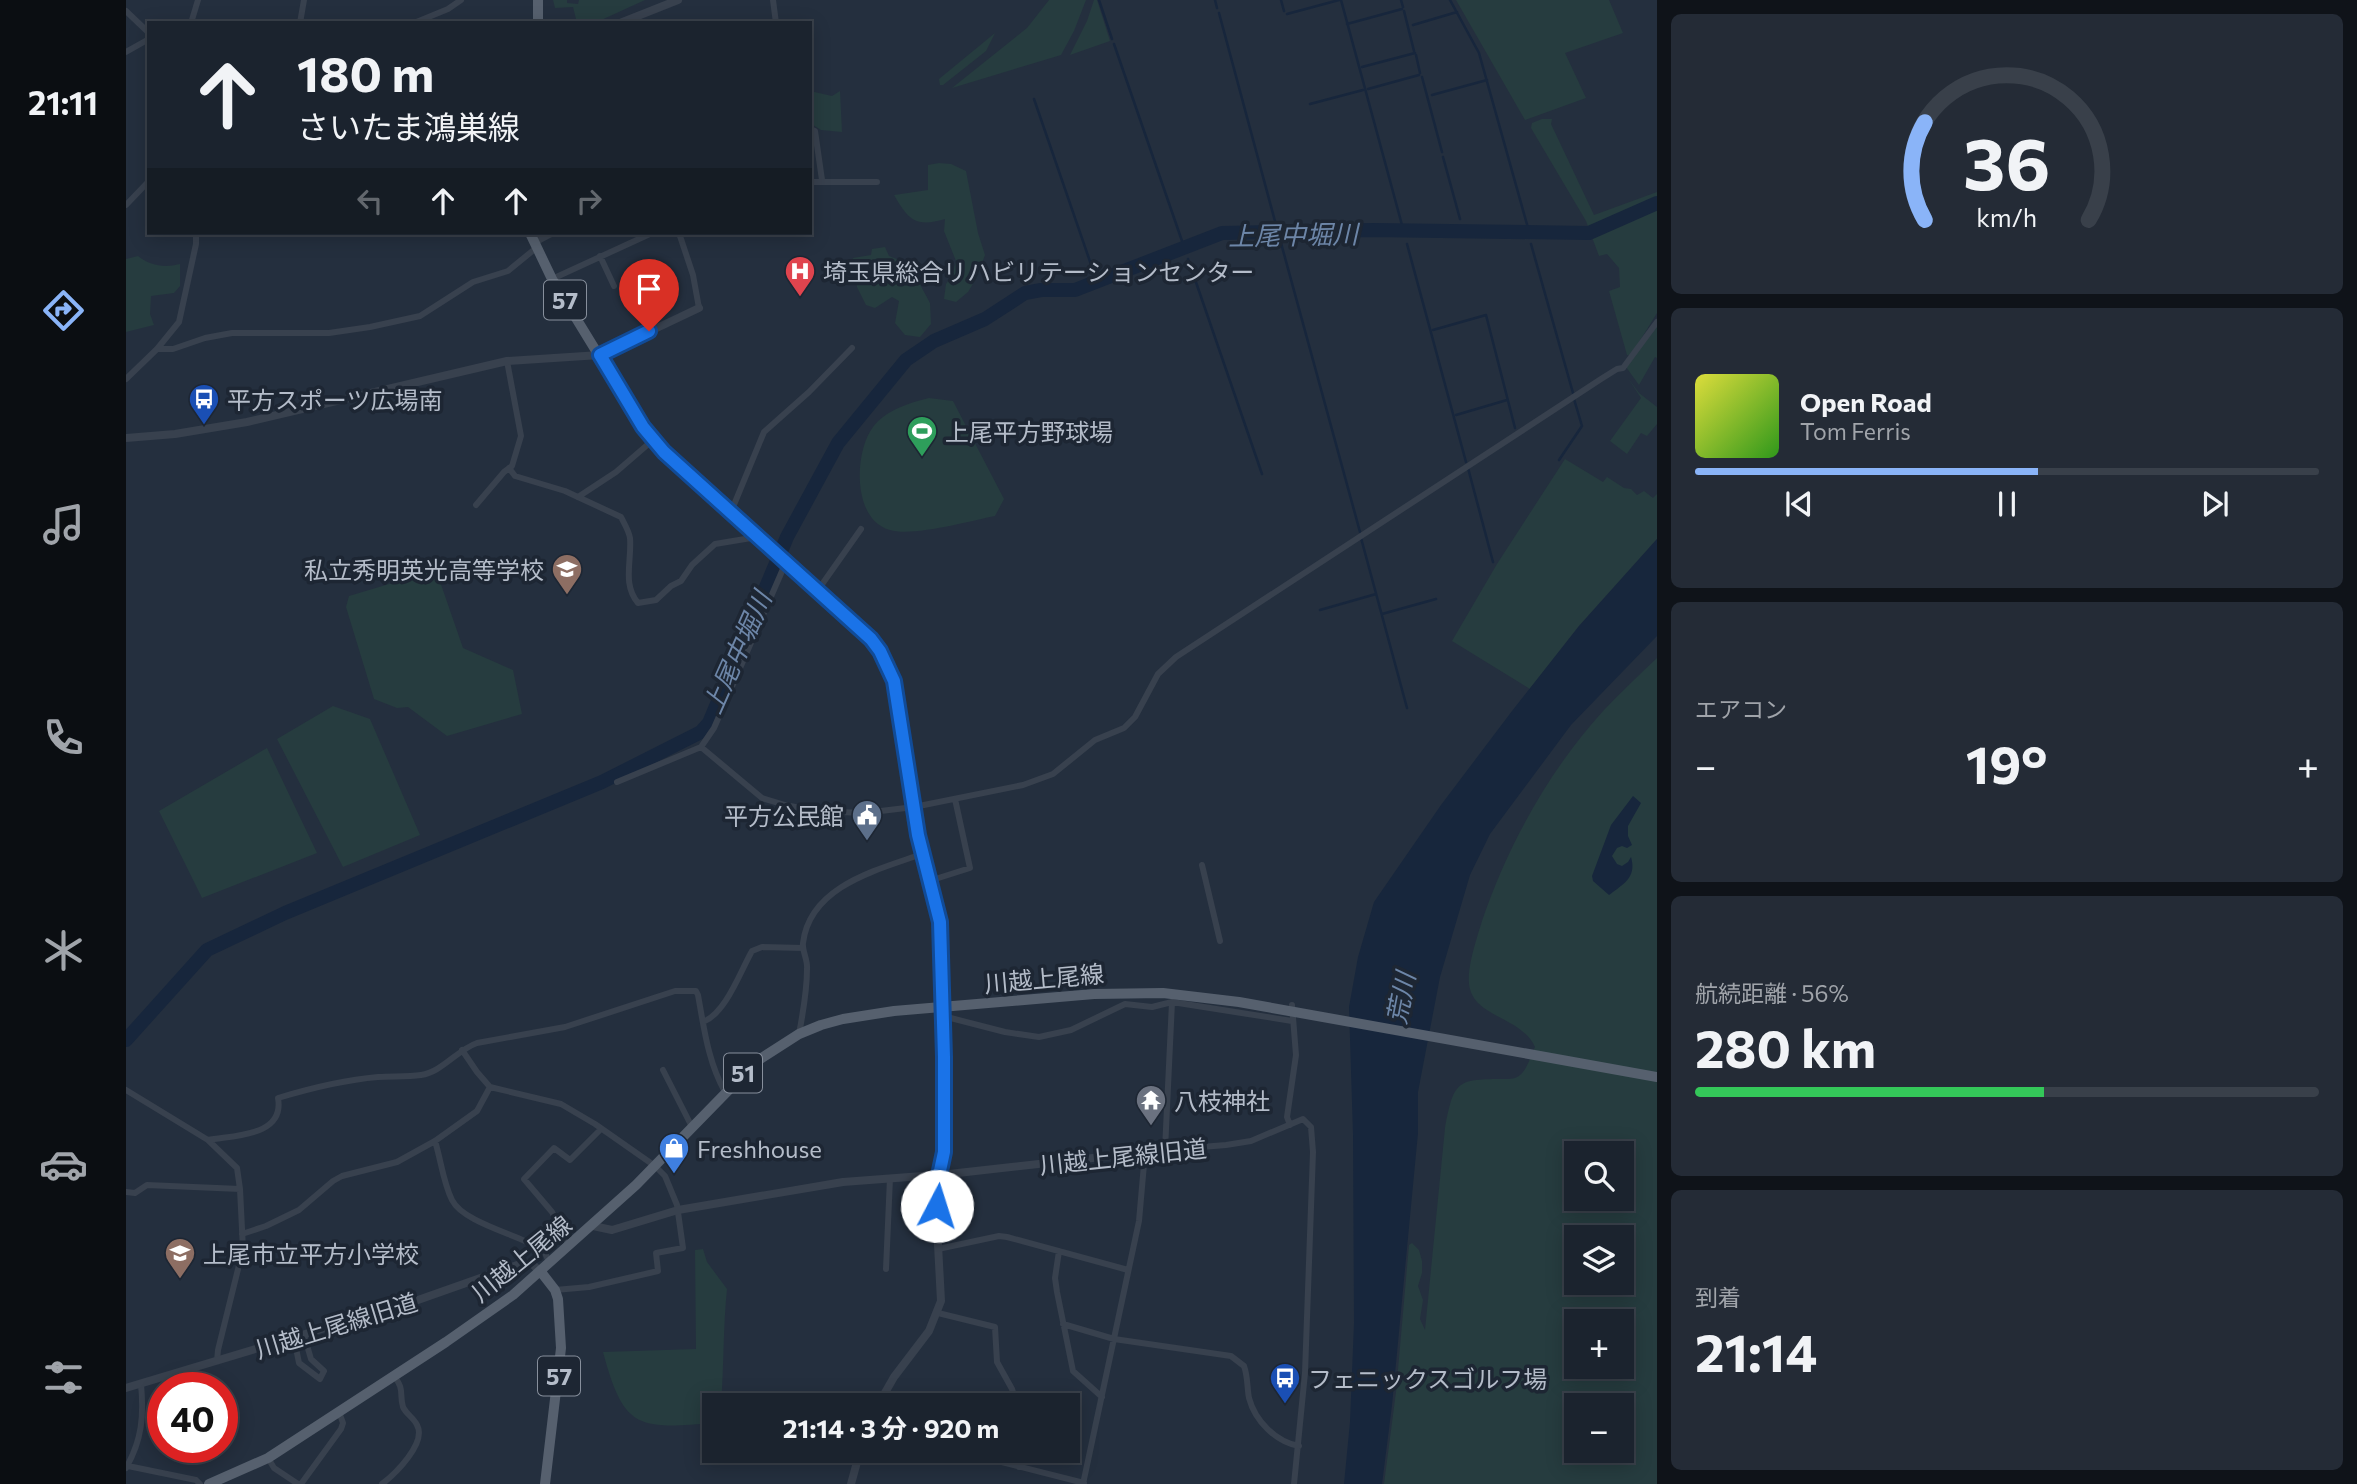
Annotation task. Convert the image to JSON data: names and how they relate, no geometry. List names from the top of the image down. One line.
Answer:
{"streets":{"main road":["57","川越上尾線","51"],"street":["川越上尾線旧道"]},"crossings":[["57","川越上尾線"],["57","川越上尾線旧道"],["川越上尾線","川越上尾線旧道"]],"water":["上尾中堀川","荒川"],"places":{"hospital":["埼玉県総合リハビリテーションセンター"],"bus stop":["平方スポーツ広場南","フェニックスゴルフ場"],"sports":["上尾平方野球場"],"school or university":["私立秀明英光高等学校","上尾市立平方小学校"],"public building":["平方公民館"],"temple":["八枝神社"],"shop":["Freshhouse"]},"page":{"tabs":"21:11","turn":["180 m","さいたま鴻巣線"],"song":["Open Road","Tom Ferris"],"tile":["エアコン",["航続距離 · 56%","280 km"],["到着","21:14"]],"heat":["−","19°","+"],"map_buttons":["+","−"],"limit":"40","trip":"21:14 · 3 分 · 920 m","gauge":["36","km/h"]}}
